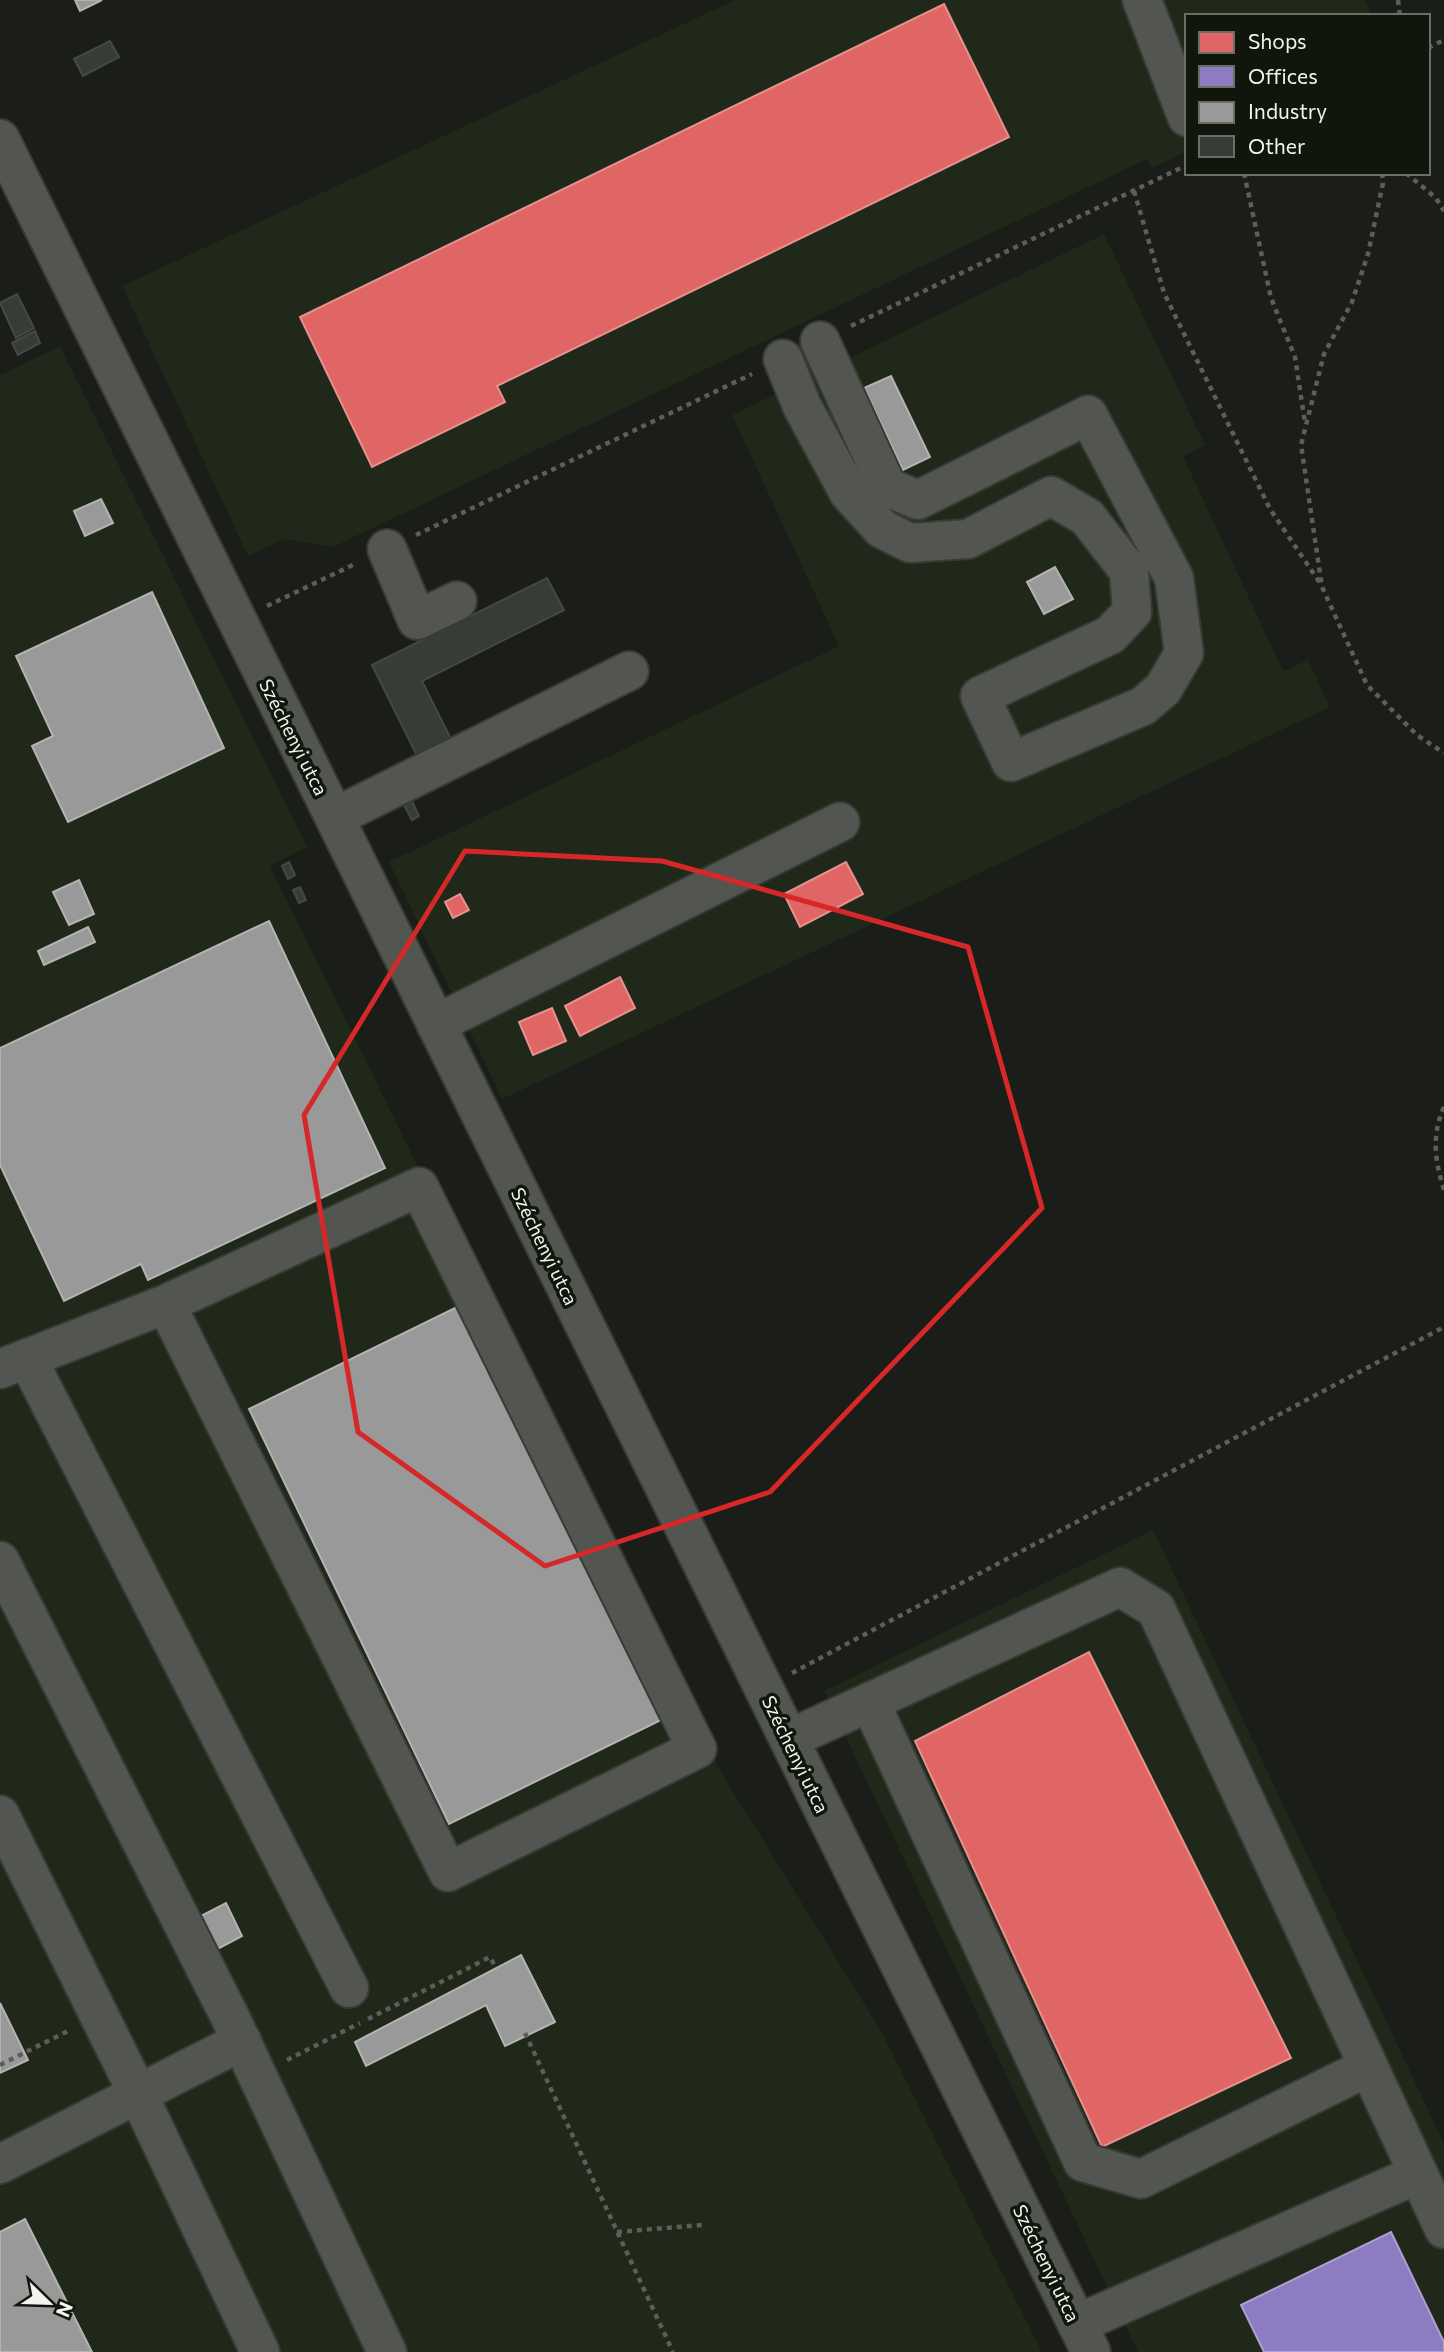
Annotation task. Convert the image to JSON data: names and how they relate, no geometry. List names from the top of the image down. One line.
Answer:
{"streets":{"street":["Széchenyi utca"]},"legend":["Shops","Offices","Industry","Other"],"north":"bottom right"}
